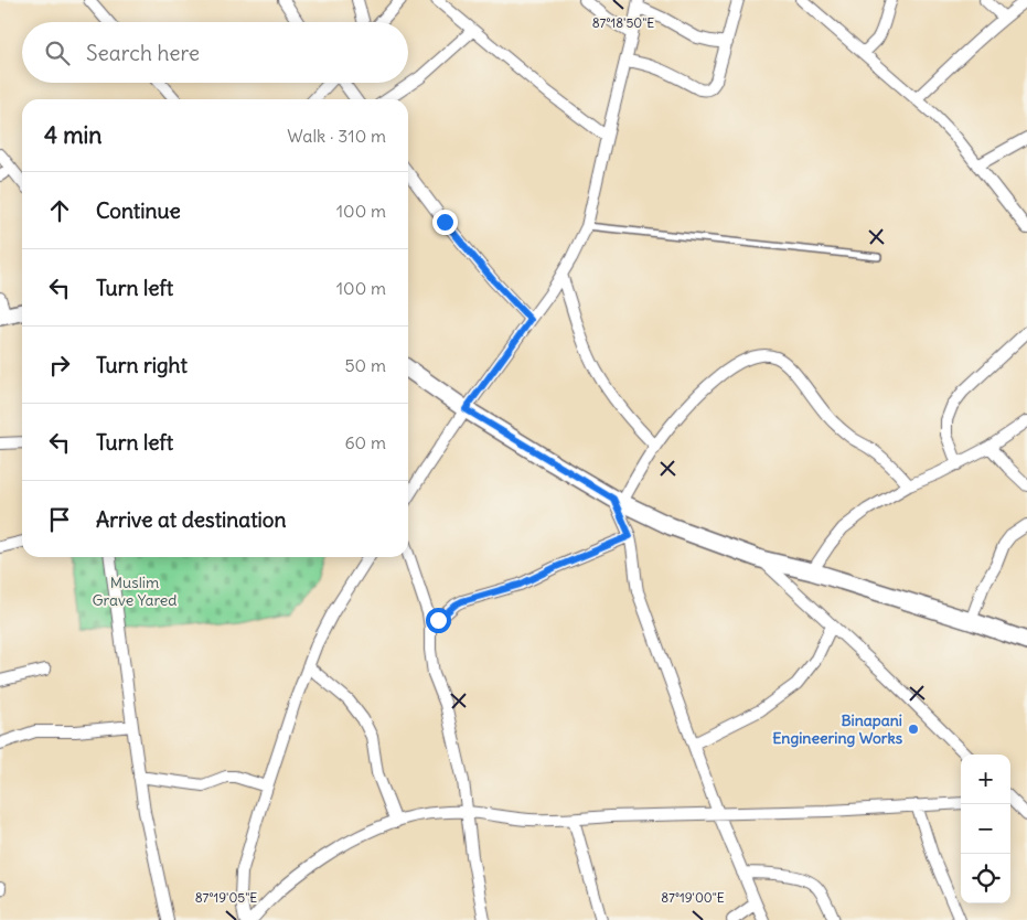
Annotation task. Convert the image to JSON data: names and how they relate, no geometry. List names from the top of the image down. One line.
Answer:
{"parks":["Muslim Grave Yared"],"places":["Binapani Engineering Works"],"page":{"search":"Search here","heading":["4 min","Walk · 310 m"],"list":[["Continue","100 m"],["Turn left","100 m"],["Turn right","50 m"],["Turn left","60 m"],"Arrive at destination"],"map_buttons":["+","−"]},"coordinates":["87°18'50\"E","87°19'05\"E","87°19'00\"E"]}
